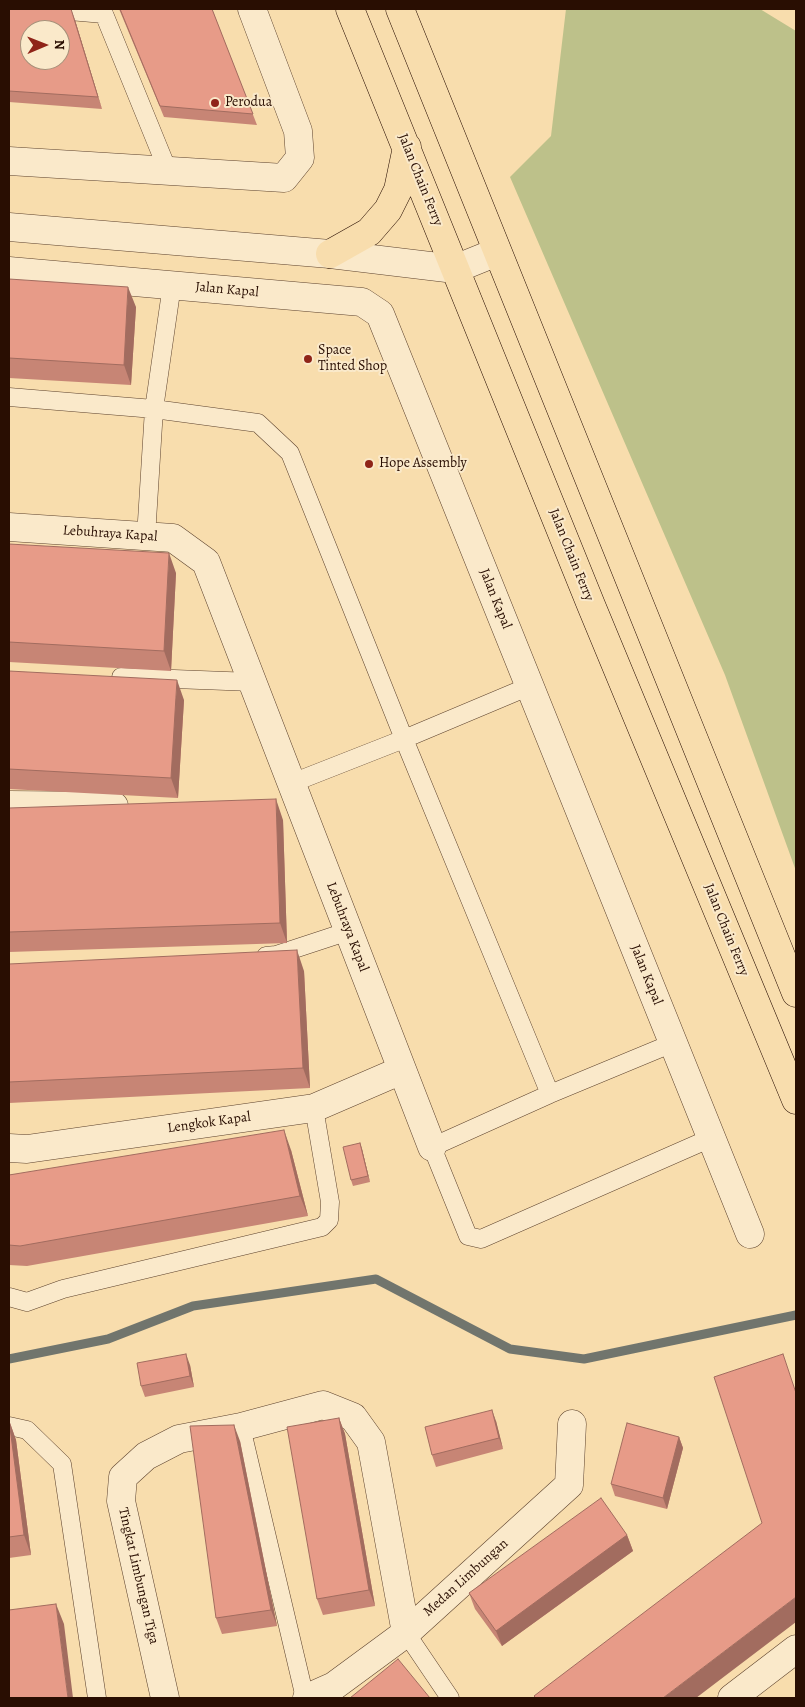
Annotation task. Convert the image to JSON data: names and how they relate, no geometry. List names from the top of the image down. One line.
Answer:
{"streets":{"highway":["Jalan Chain Ferry"],"street":["Jalan Kapal","Lebuhraya Kapal","Lengkok Kapal","Tingkat Limbungan Tiga","Medan Limbungan"]},"crossings":[["Jalan Kapal","Lebuhraya Kapal"],["Lebuhraya Kapal","Lengkok Kapal"],["Tingkat Limbungan Tiga","Medan Limbungan"]],"places":["Perodua","Space Tinted Shop","Hope Assembly"],"north":"right"}
